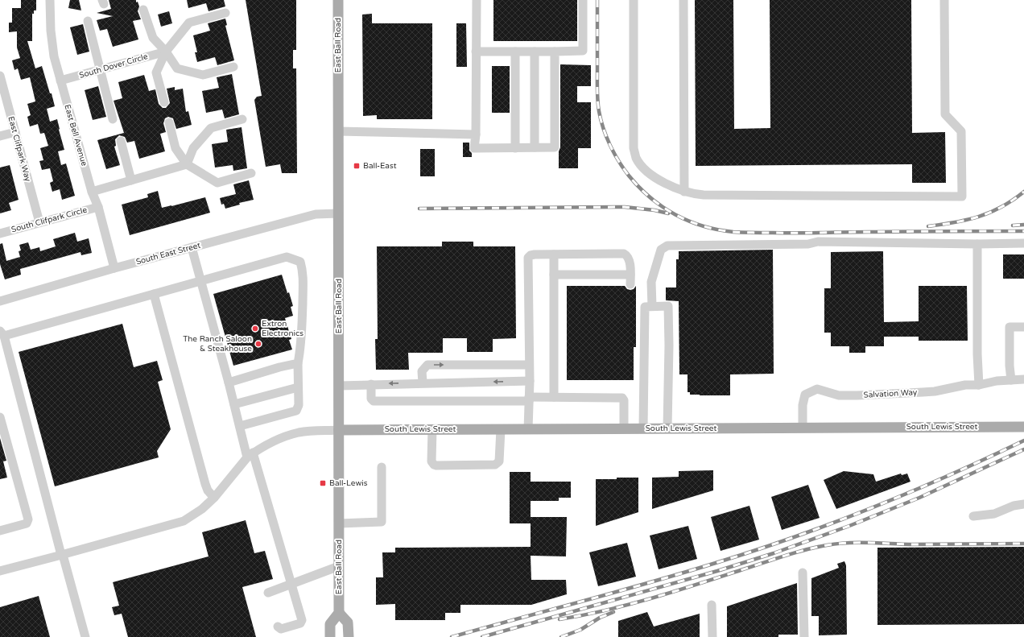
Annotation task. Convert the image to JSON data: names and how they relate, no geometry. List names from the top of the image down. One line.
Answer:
{"streets":{"main road":["East Ball Road","South Lewis Street"],"street":["South Dover Circle","East Bell Avenue","East Clifpark Way","South Clifpark Circle","South East Street","Salvation Way"]},"crossings":[["East Ball Road","South East Street"],["East Ball Road","South Lewis Street"],["South Dover Circle","East Bell Avenue"],["East Bell Avenue","South Clifpark Circle"],["East Bell Avenue","South East Street"],["East Clifpark Way","South Clifpark Circle"],["Salvation Way","South Lewis Street"]],"places":{"transit":["Ball-East","Ball-Lewis"],"other":["Extron Electronics","The Ranch Saloon & Steakhouse"]}}
